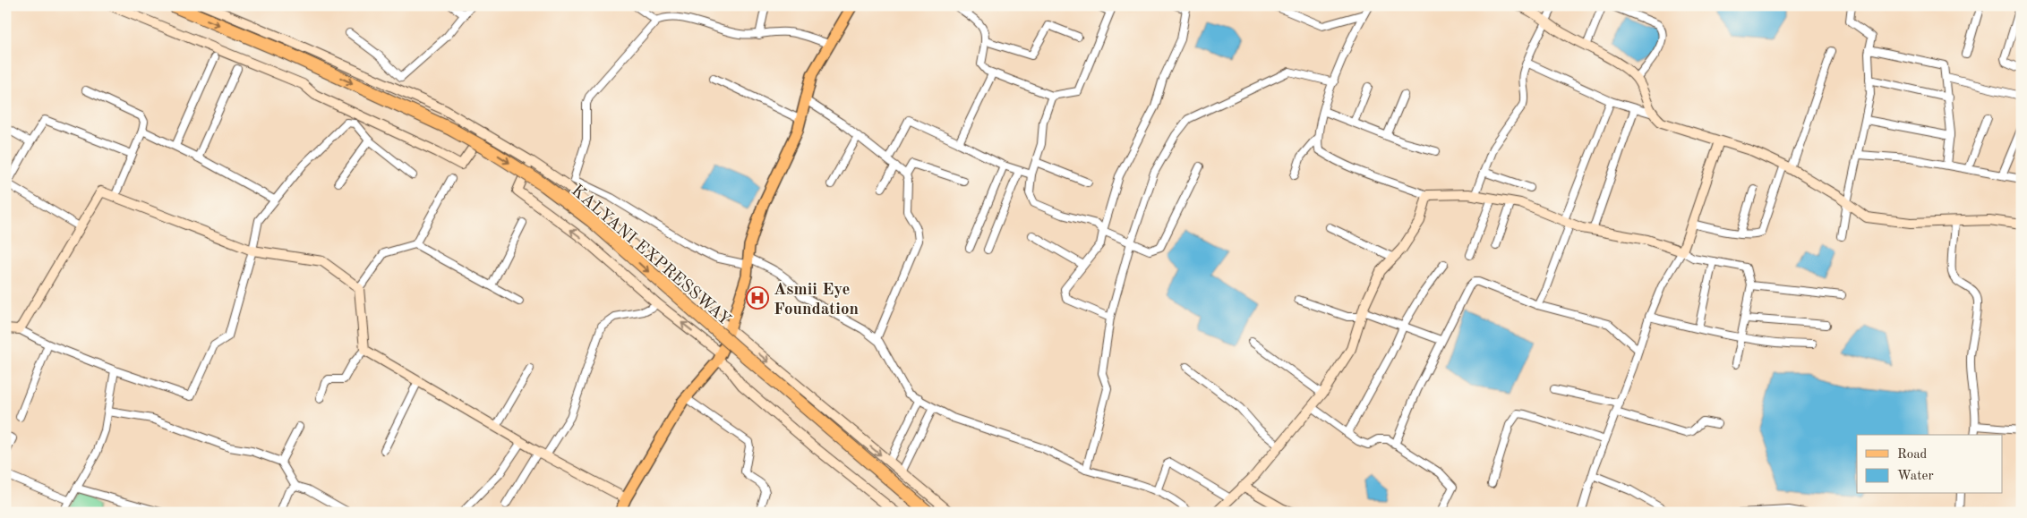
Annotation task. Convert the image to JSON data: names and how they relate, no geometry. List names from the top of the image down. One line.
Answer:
{"streets":{"highway":["KALYANI EXPRESSWAY"]},"one_way":["KALYANI EXPRESSWAY"],"places":{"hospital":["Asmii Eye Foundation"]},"legend":["Road","Water"]}
